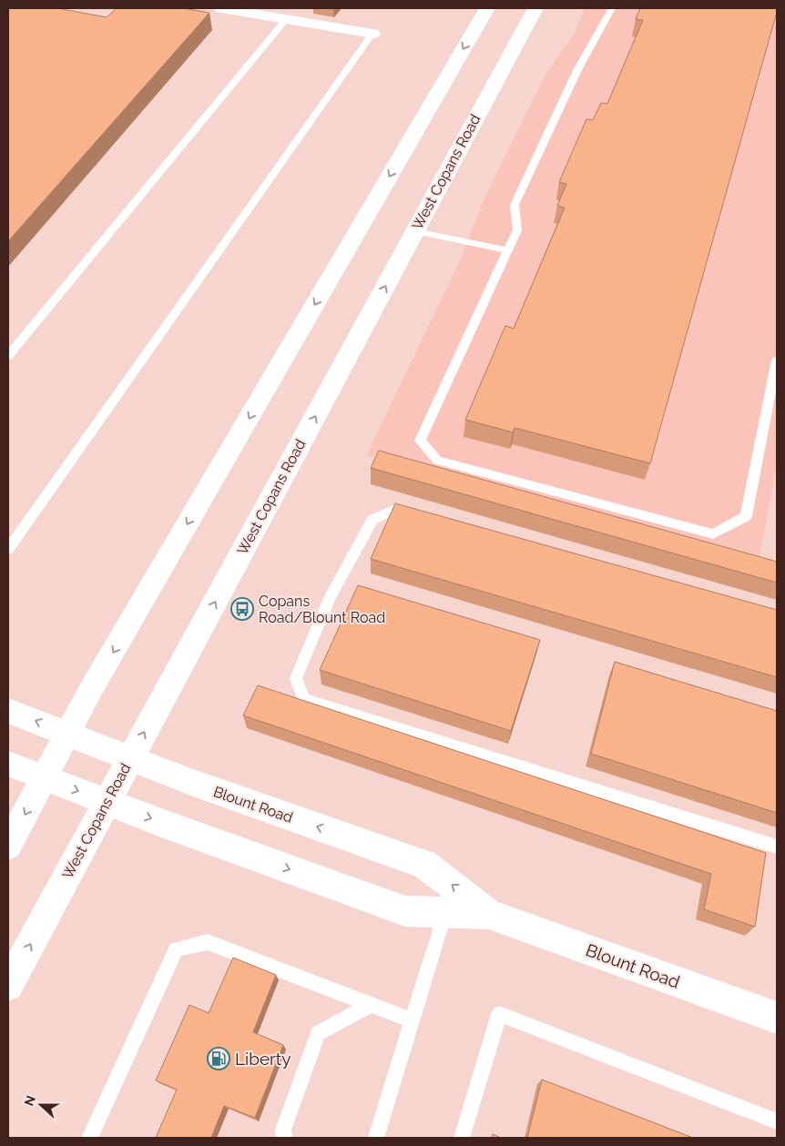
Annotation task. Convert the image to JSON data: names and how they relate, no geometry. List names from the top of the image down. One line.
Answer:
{"streets":{"main road":["West Copans Road","Blount Road"]},"crossings":[["West Copans Road","Blount Road"]],"places":{"bus stop":["Copans Road/Blount Road"],"fuel station":["Liberty"]},"north":"left"}
